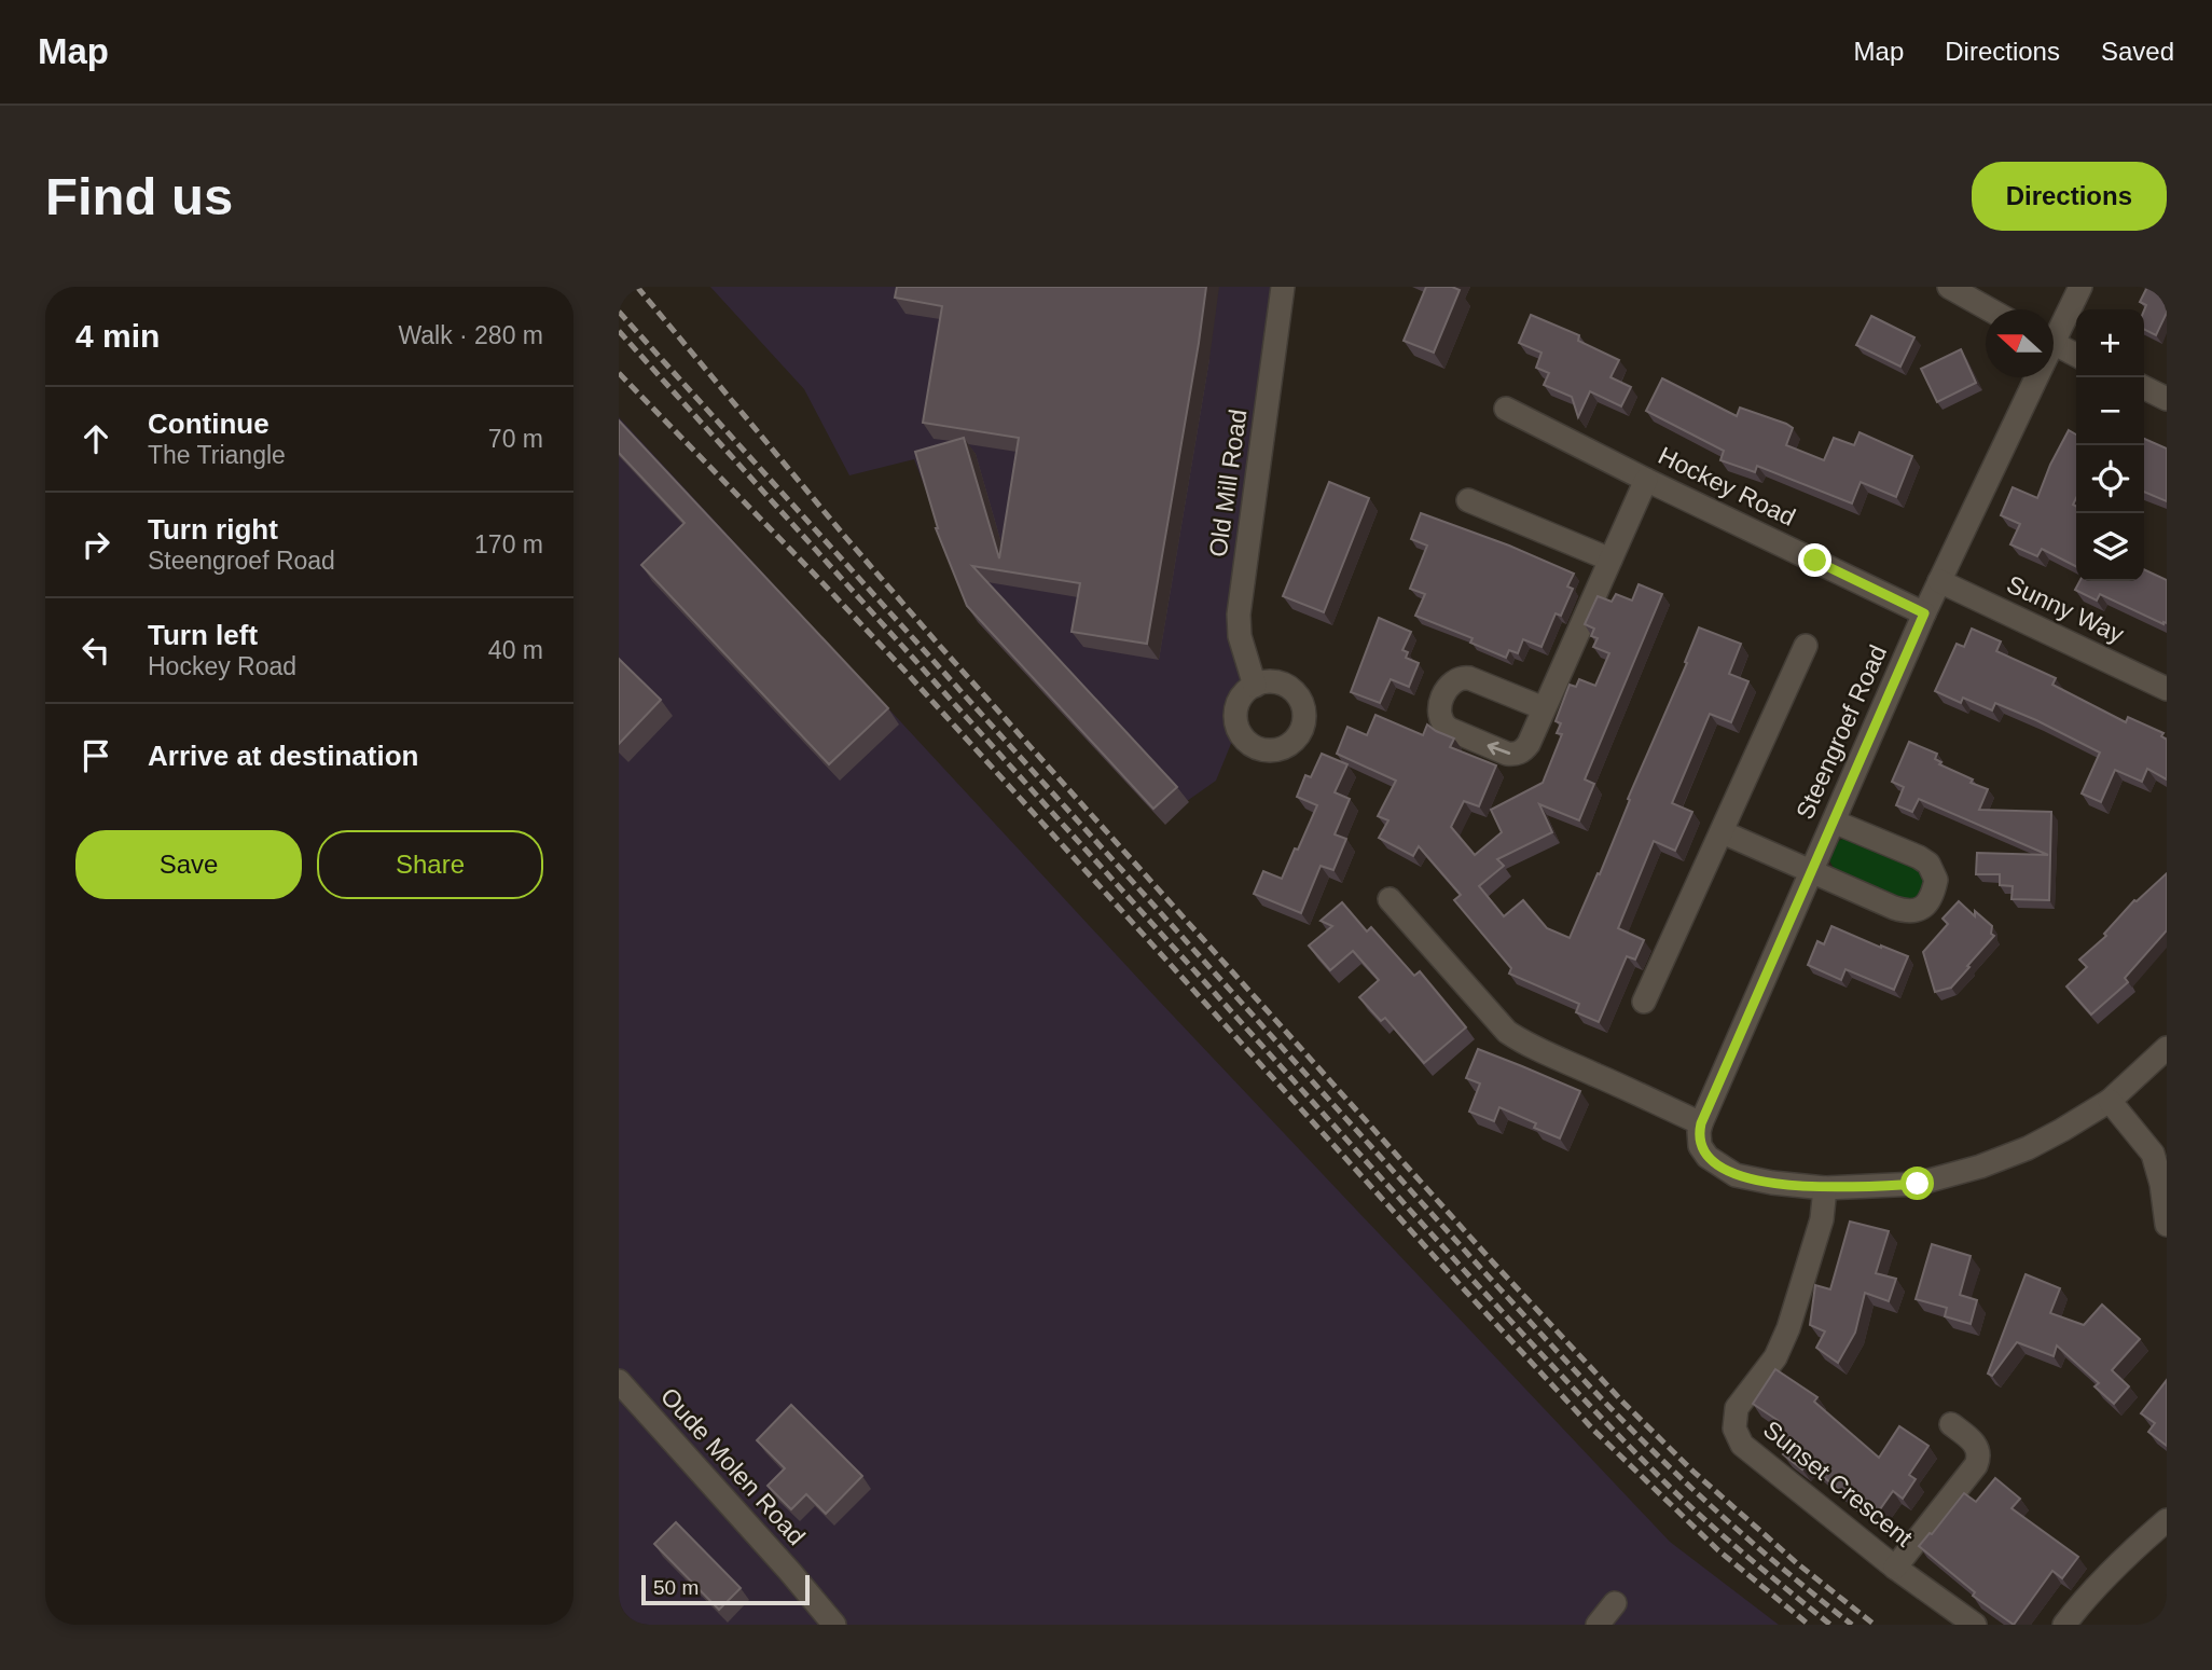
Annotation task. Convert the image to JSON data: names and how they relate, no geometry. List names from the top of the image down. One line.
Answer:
{"streets":{"street":["Old Mill Road","Hockey Road","Sunny Way","Steengroef Road","Oude Molen Road","Sunset Crescent"]},"crossings":[["Hockey Road","Steengroef Road"],["Sunny Way","Steengroef Road"]],"scale_bar":"50 m","north":"left","page":{"header":"Map","nav":["Map","Directions","Saved"],"buttons":["Directions",["Save","Share"]],"title":"Find us","heading":["4 min","Walk · 280 m"],"map_buttons":["+","−"],"list":[["Continue","The Triangle","70 m"],["Turn right","Steengroef Road","170 m"],["Turn left","Hockey Road","40 m"],"Arrive at destination"],"scale":"50 m"}}
